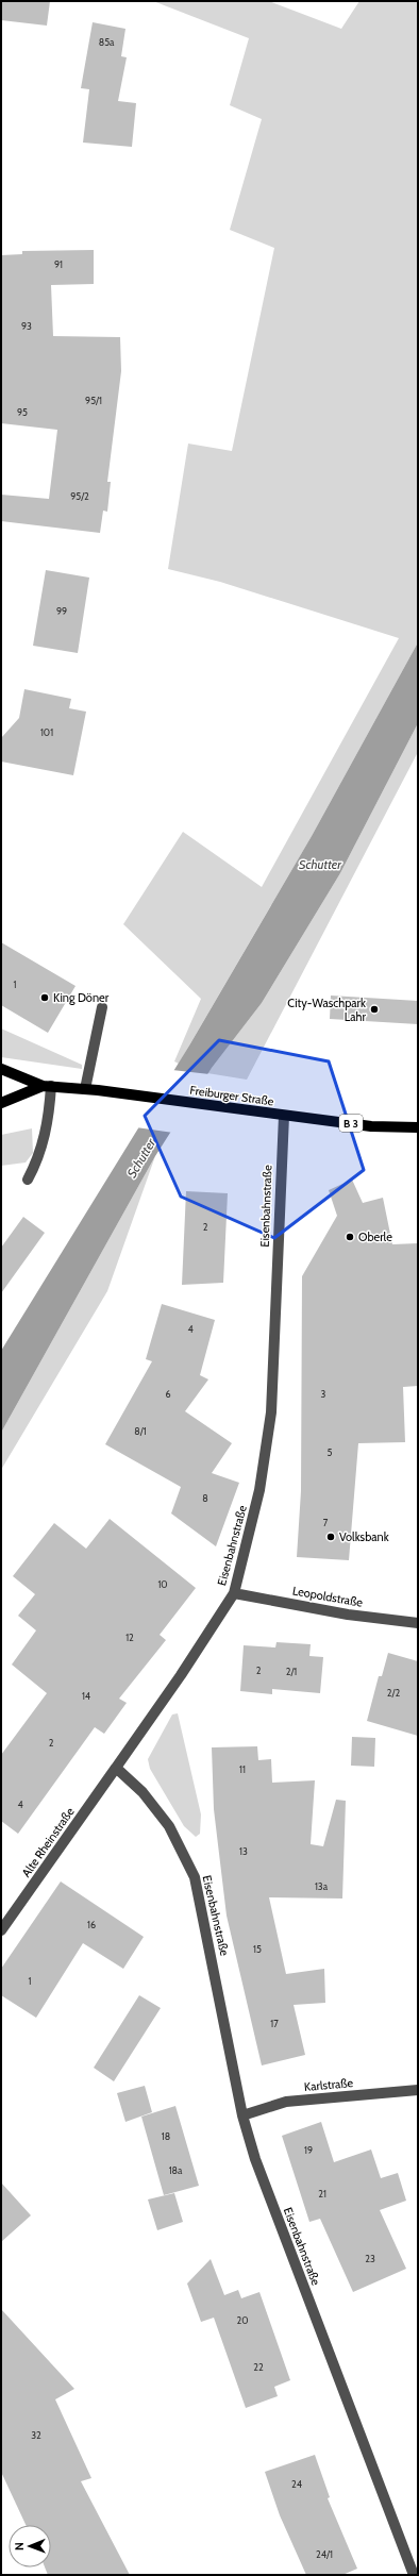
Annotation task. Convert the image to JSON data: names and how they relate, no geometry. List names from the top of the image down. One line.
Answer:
{"streets":{"main road":["Freiburger Straße","B 3"],"street":["Eisenbahnstraße","Leopoldstraße","Alte Rheinstraße","Karlstraße"]},"crossings":[["Freiburger Straße","Eisenbahnstraße"],["Eisenbahnstraße","Leopoldstraße"],["Eisenbahnstraße","Alte Rheinstraße"],["Eisenbahnstraße","Karlstraße"]],"water":["Schutter"],"places":["King Döner","City-Waschpark Lahr","Oberle","Volksbank"],"house_numbers":["85a","91","93","95/1","95","95/2","99","101","1","2","4","6","3","8/1","5","8","7","10","12","2","2/1","2/2","14","2","11","4","13","13a","16","15","1","17","18","19","18a","21","23","20","22","32","24","24/1"],"north":"left"}
